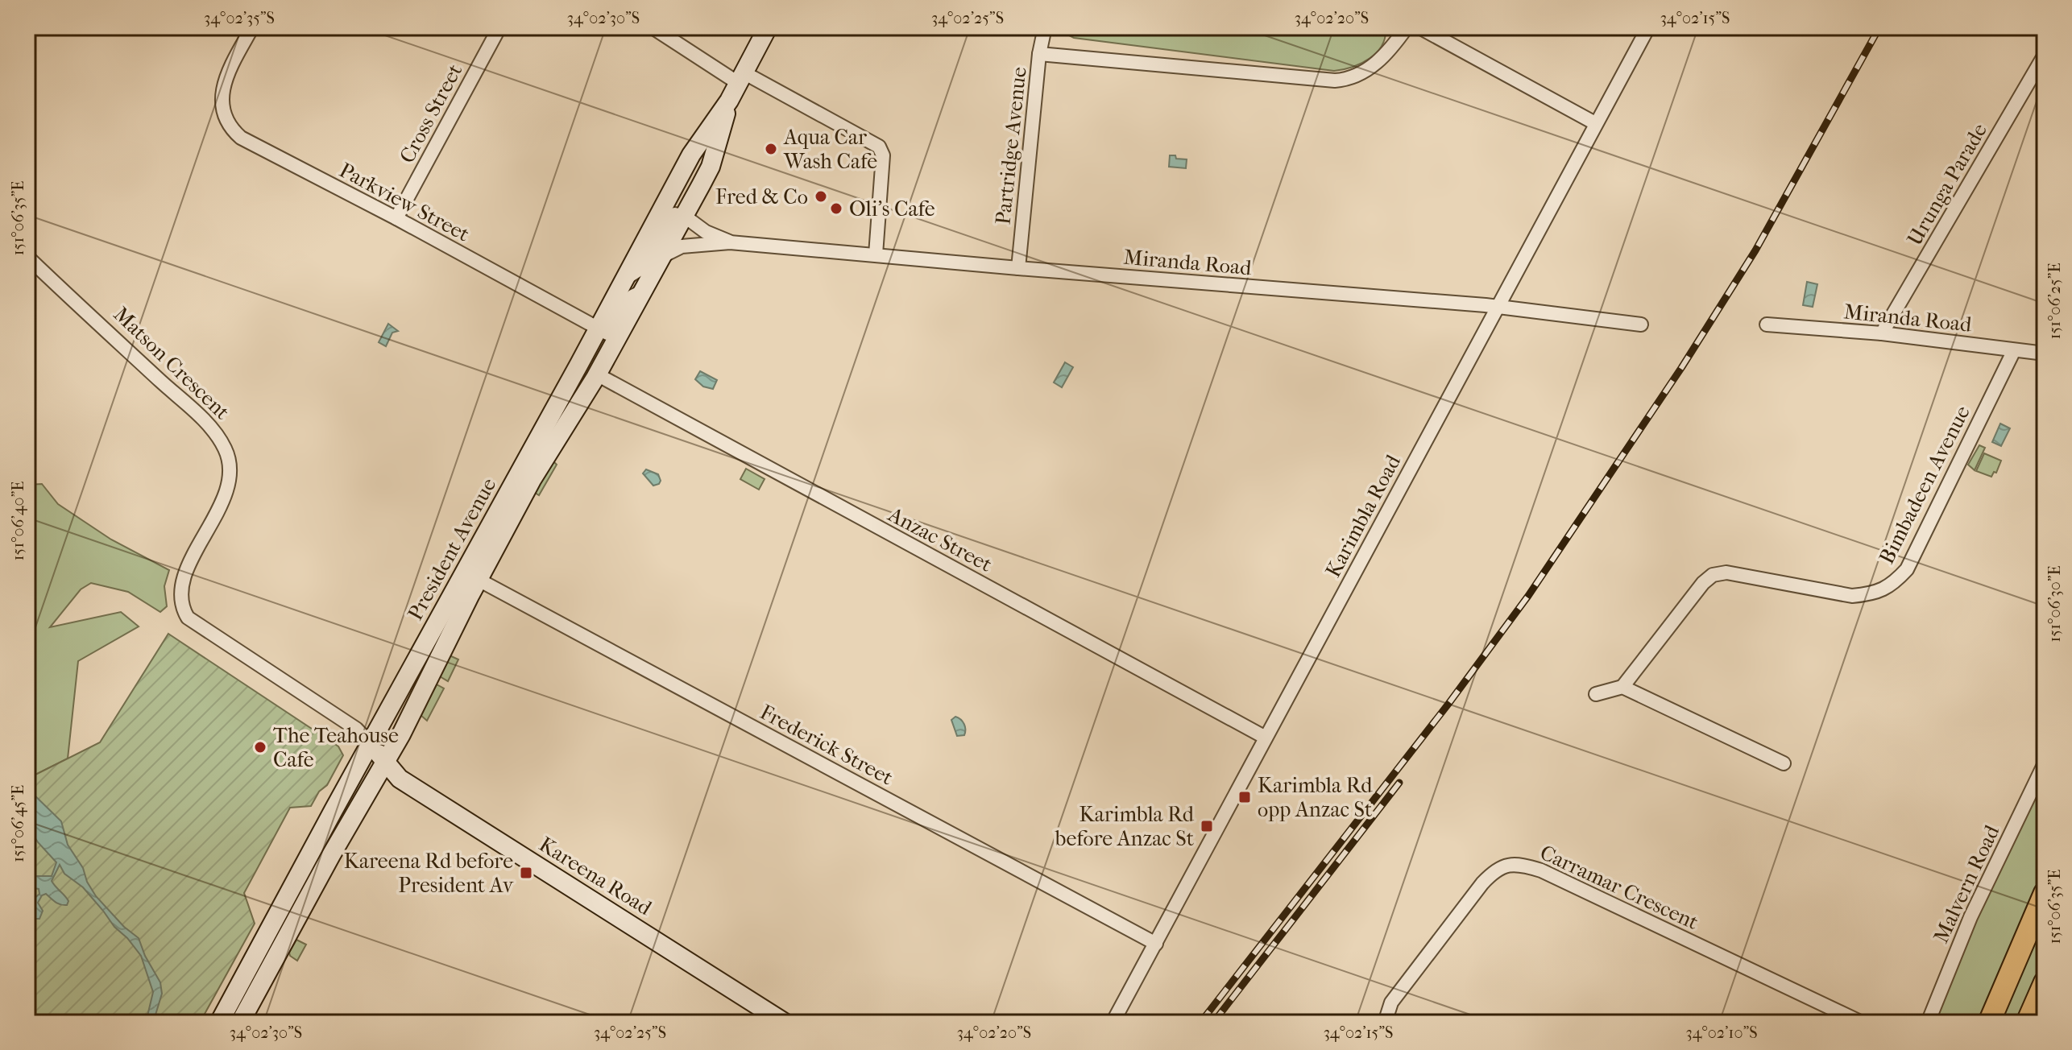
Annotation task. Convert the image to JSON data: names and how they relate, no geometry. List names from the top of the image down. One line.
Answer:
{"streets":{"main road":["Matson Crescent","President Avenue","Kareena Road"],"street":["Cross Street","Partridge Avenue","Urunga Parade","Parkview Street","Miranda Road","Bimbadeen Avenue","Karimbla Road","Anzac Street","Frederick Street","Malvern Road","Carramar Crescent"]},"crossings":[["Cross Street","Parkview Street"],["Partridge Avenue","Miranda Road"],["Urunga Parade","Miranda Road"],["Parkview Street","President Avenue"],["Miranda Road","Bimbadeen Avenue"],["Miranda Road","Karimbla Road"],["Miranda Road","President Avenue"],["Matson Crescent","President Avenue"],["Matson Crescent","Kareena Road"],["Karimbla Road","Anzac Street"],["Karimbla Road","Frederick Street"],["Anzac Street","President Avenue"],["President Avenue","Frederick Street"],["President Avenue","Kareena Road"]],"places":{"other":["Aqua Car Wash Cafe","Fred & Co","Oli's Cafe","The Teahouse Cafe"],"transit":["Karimbla Rd opp Anzac St","Karimbla Rd before Anzac St","Kareena Rd before President Av"]},"coordinates":["34°02'35\"S","34°02'30\"S","34°02'25\"S","34°02'20\"S","34°02'15\"S","151°06'35\"E","151°06'25\"E","151°06'40\"E","151°06'30\"E","151°06'45\"E","34°02'10\"S"]}
